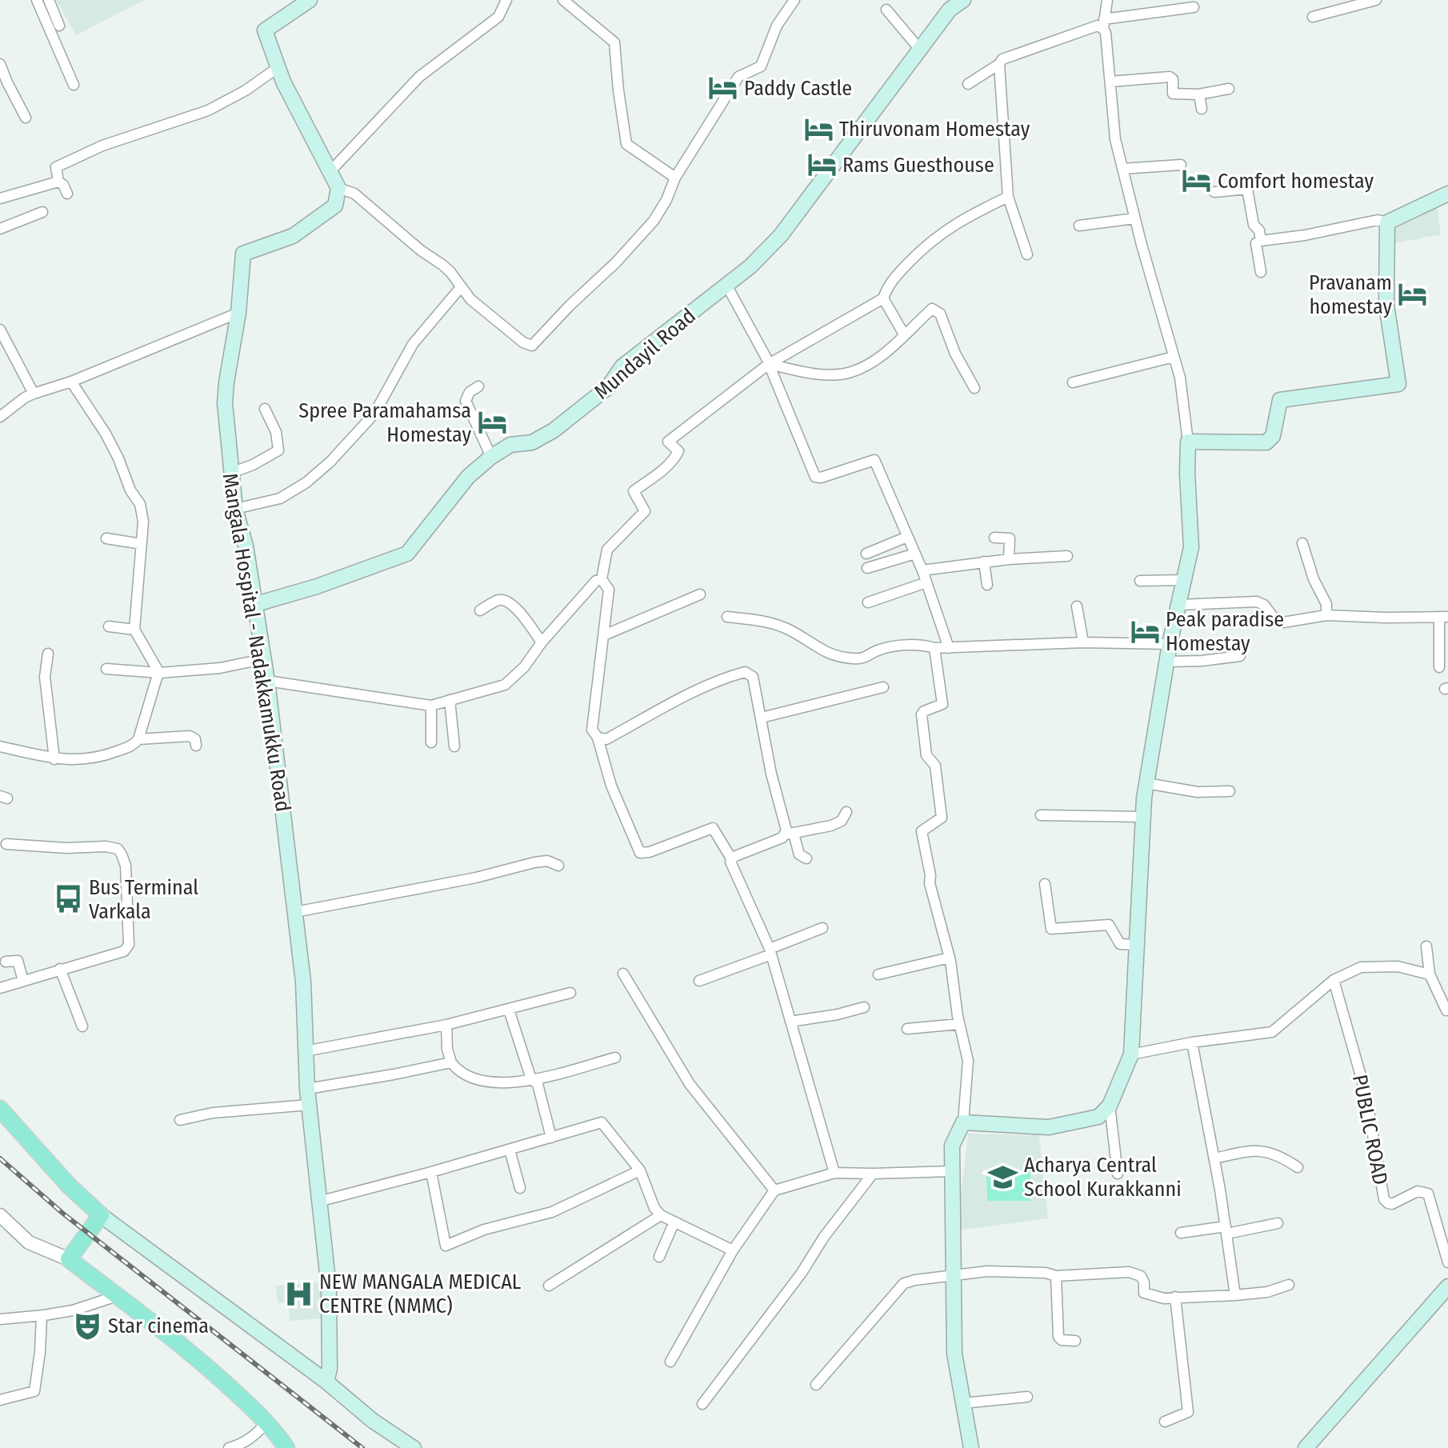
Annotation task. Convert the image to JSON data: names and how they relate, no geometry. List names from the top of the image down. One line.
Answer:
{"streets":{"main road":["Mundayil Road","Mangala Hospital - Nadakkamukku Road"],"street":["PUBLIC ROAD"]},"crossings":[["Mundayil Road","Mangala Hospital - Nadakkamukku Road"]],"places":{"hotel":["Paddy Castle","Thiruvonam Homestay","Rams Guesthouse","Comfort homestay","Pravanam homestay","Spree Paramahamsa Homestay","Peak paradise Homestay"],"bus stop":["Bus Terminal Varkala"],"school or university":["Acharya Central School Kurakkanni"],"hospital":["NEW MANGALA MEDICAL CENTRE (NMMC)"],"theatre":["Star cinema"]}}
